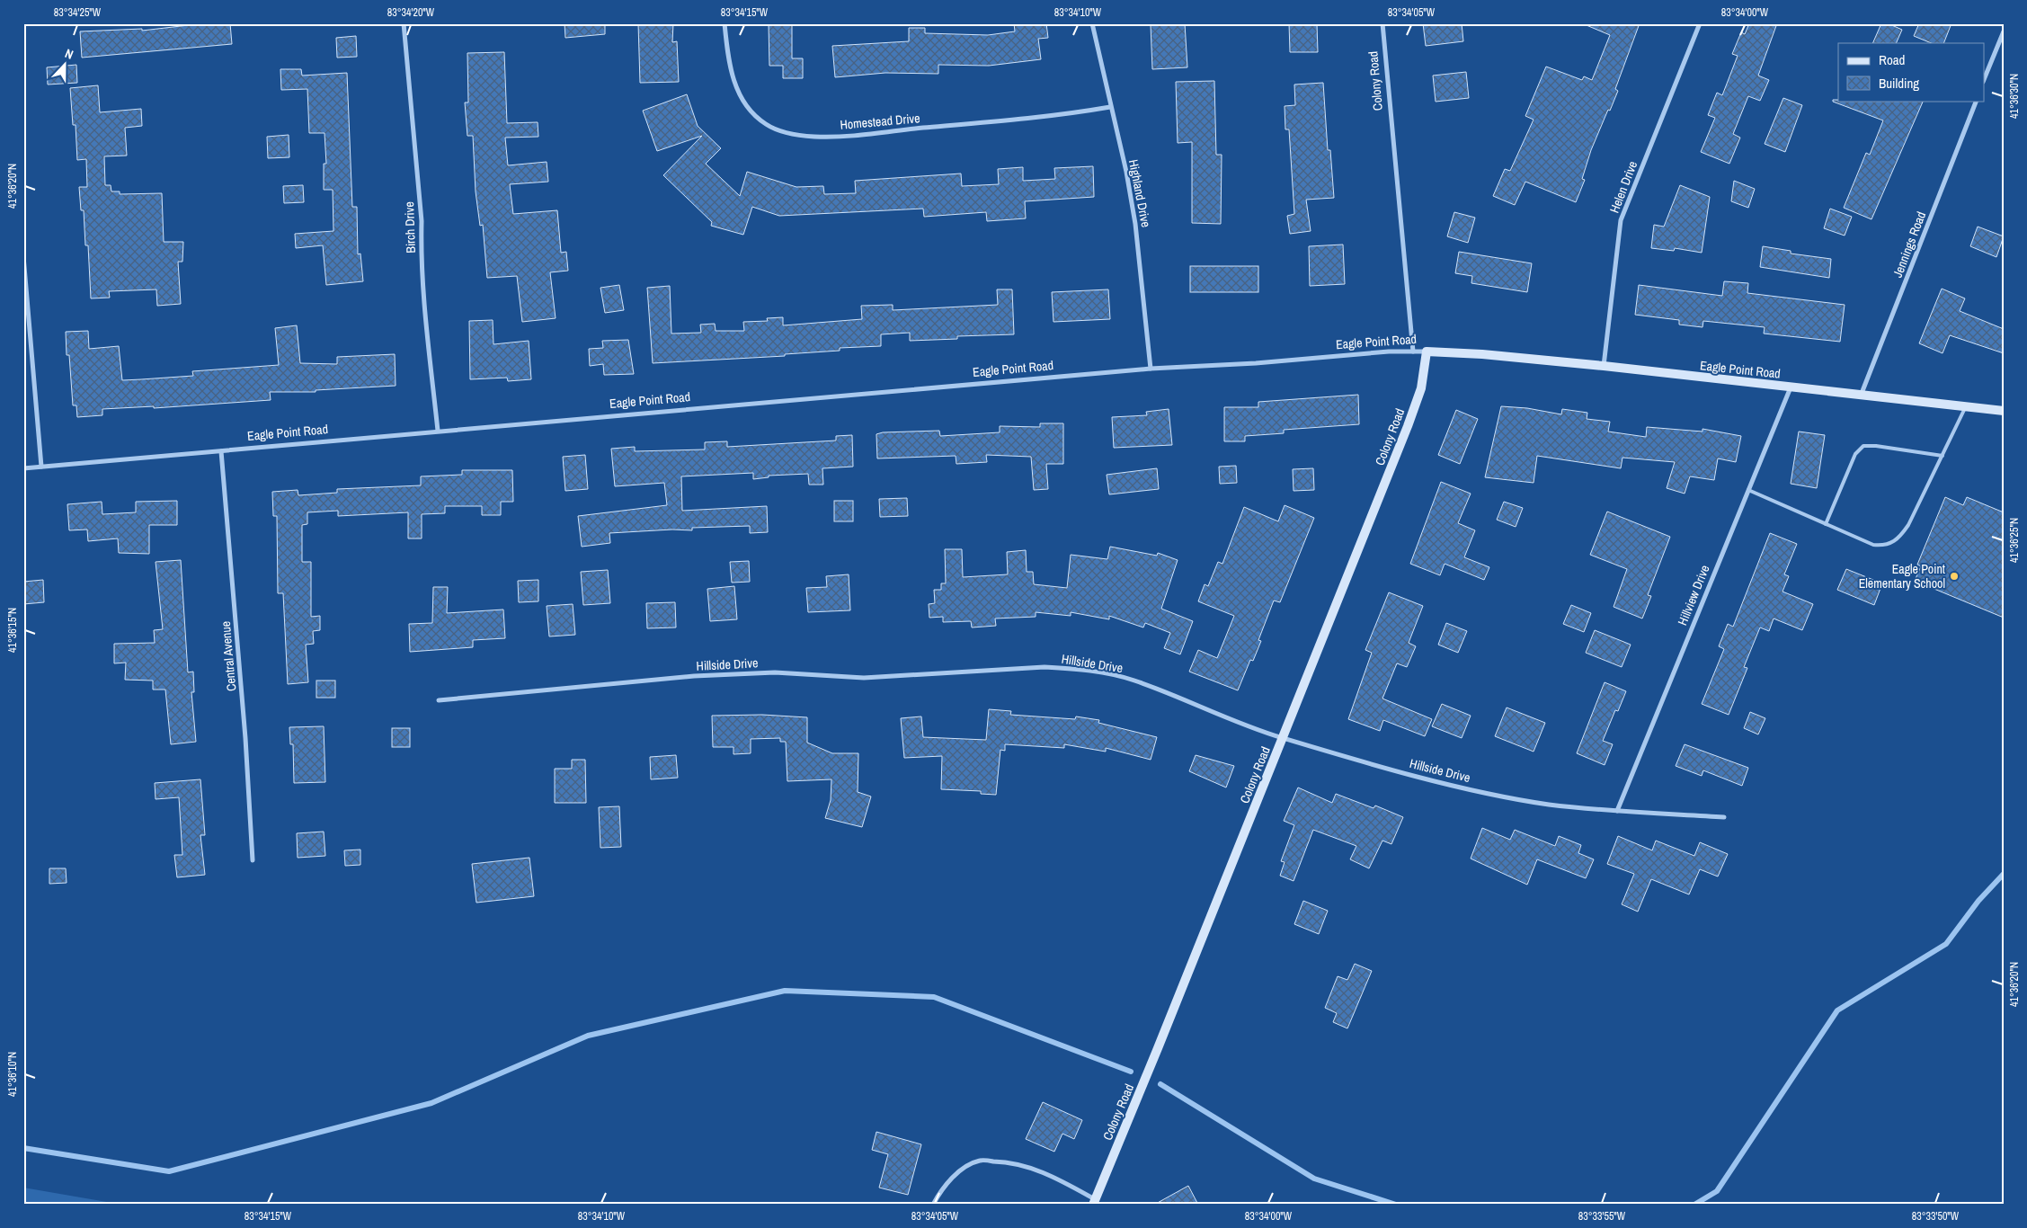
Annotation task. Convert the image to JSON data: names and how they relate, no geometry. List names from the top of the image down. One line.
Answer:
{"streets":{"street":["Colony Road","Homestead Drive","Helen Drive","Highland Drive","Birch Drive","Jennings Road","Eagle Point Road","Hillview Drive","Central Avenue","Hillside Drive"]},"crossings":[["Colony Road","Eagle Point Road"],["Colony Road","Hillside Drive"],["Homestead Drive","Highland Drive"],["Helen Drive","Eagle Point Road"],["Highland Drive","Eagle Point Road"],["Birch Drive","Eagle Point Road"],["Jennings Road","Eagle Point Road"],["Eagle Point Road","Hillview Drive"],["Eagle Point Road","Central Avenue"],["Hillview Drive","Hillside Drive"]],"places":["Eagle Point Elementary School"],"legend":["Road","Building"],"north":"top","coordinates":["83°34'25\"W","83°34'20\"W","83°34'15\"W","83°34'10\"W","83°34'05\"W","83°34'00\"W","41°36'30\"N","41°36'20\"N","41°36'25\"N","41°36'15\"N","41°36'10\"N","83°33'55\"W","83°33'50\"W"]}
